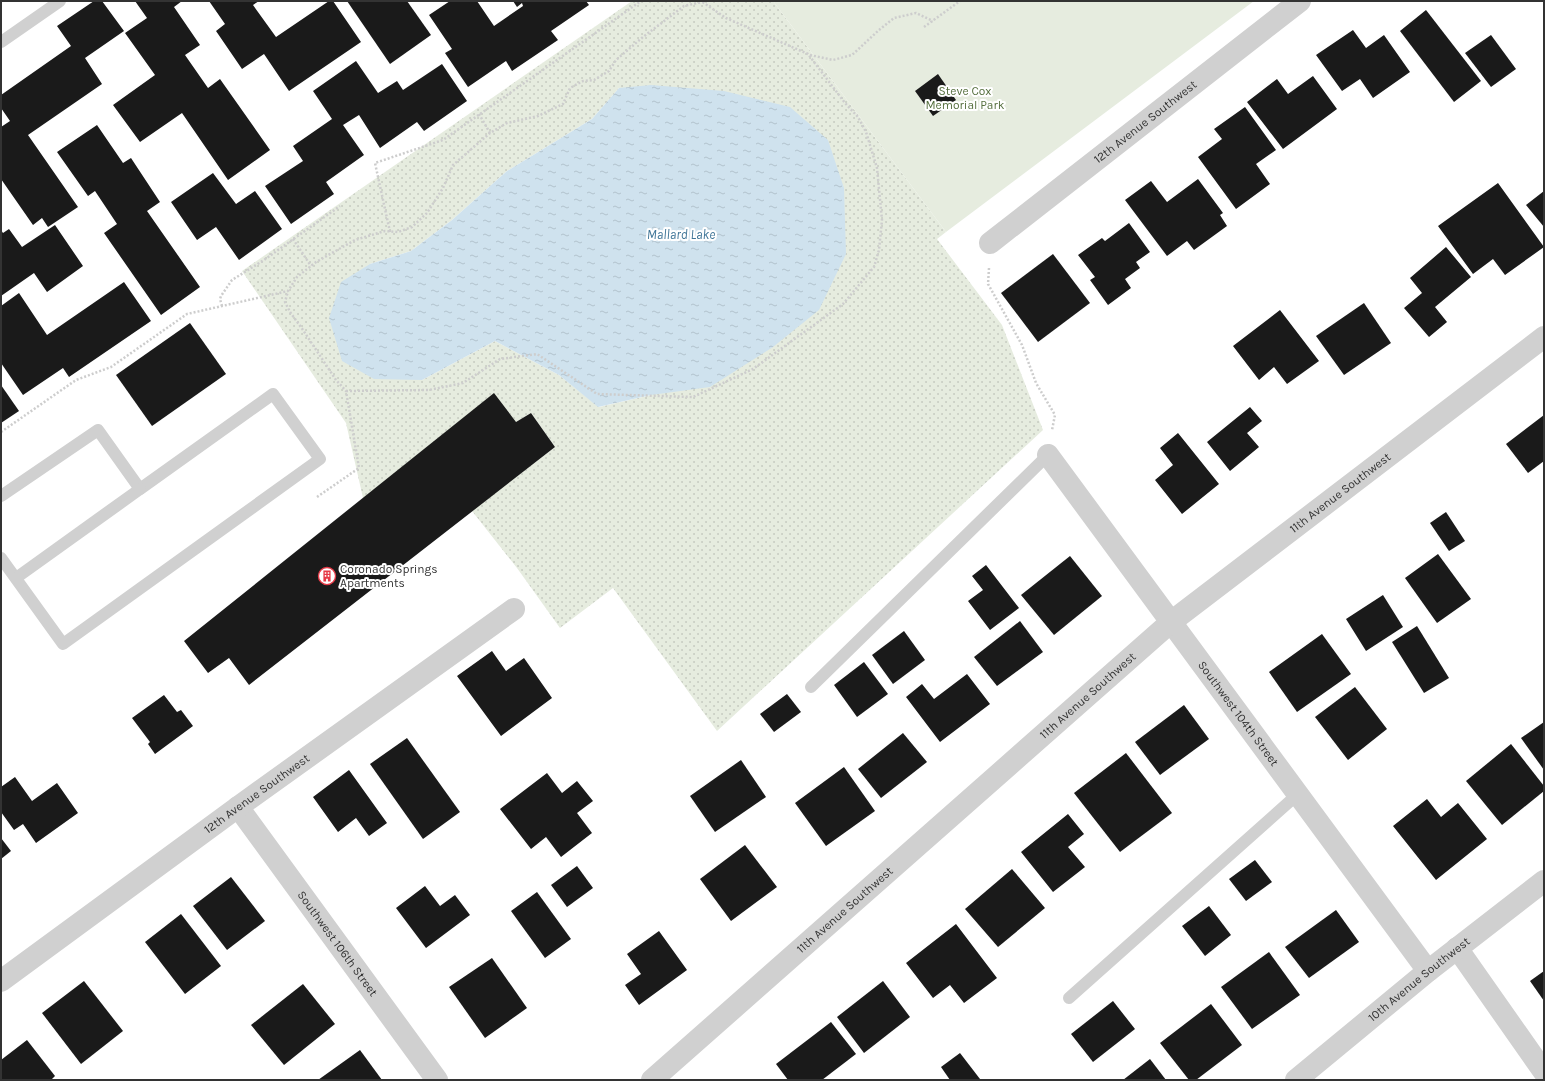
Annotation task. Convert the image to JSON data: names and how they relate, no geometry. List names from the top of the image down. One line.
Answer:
{"streets":{"street":["12th Avenue Southwest","11th Avenue Southwest","Southwest 104th Street","Southwest 106th Street","10th Avenue Southwest"]},"crossings":[["12th Avenue Southwest","Southwest 106th Street"],["11th Avenue Southwest","Southwest 104th Street"],["Southwest 104th Street","10th Avenue Southwest"]],"water":["Mallard Lake"],"parks":["Steve Cox Memorial Park"],"places":{"building":["Coronado Springs Apartments"]}}
